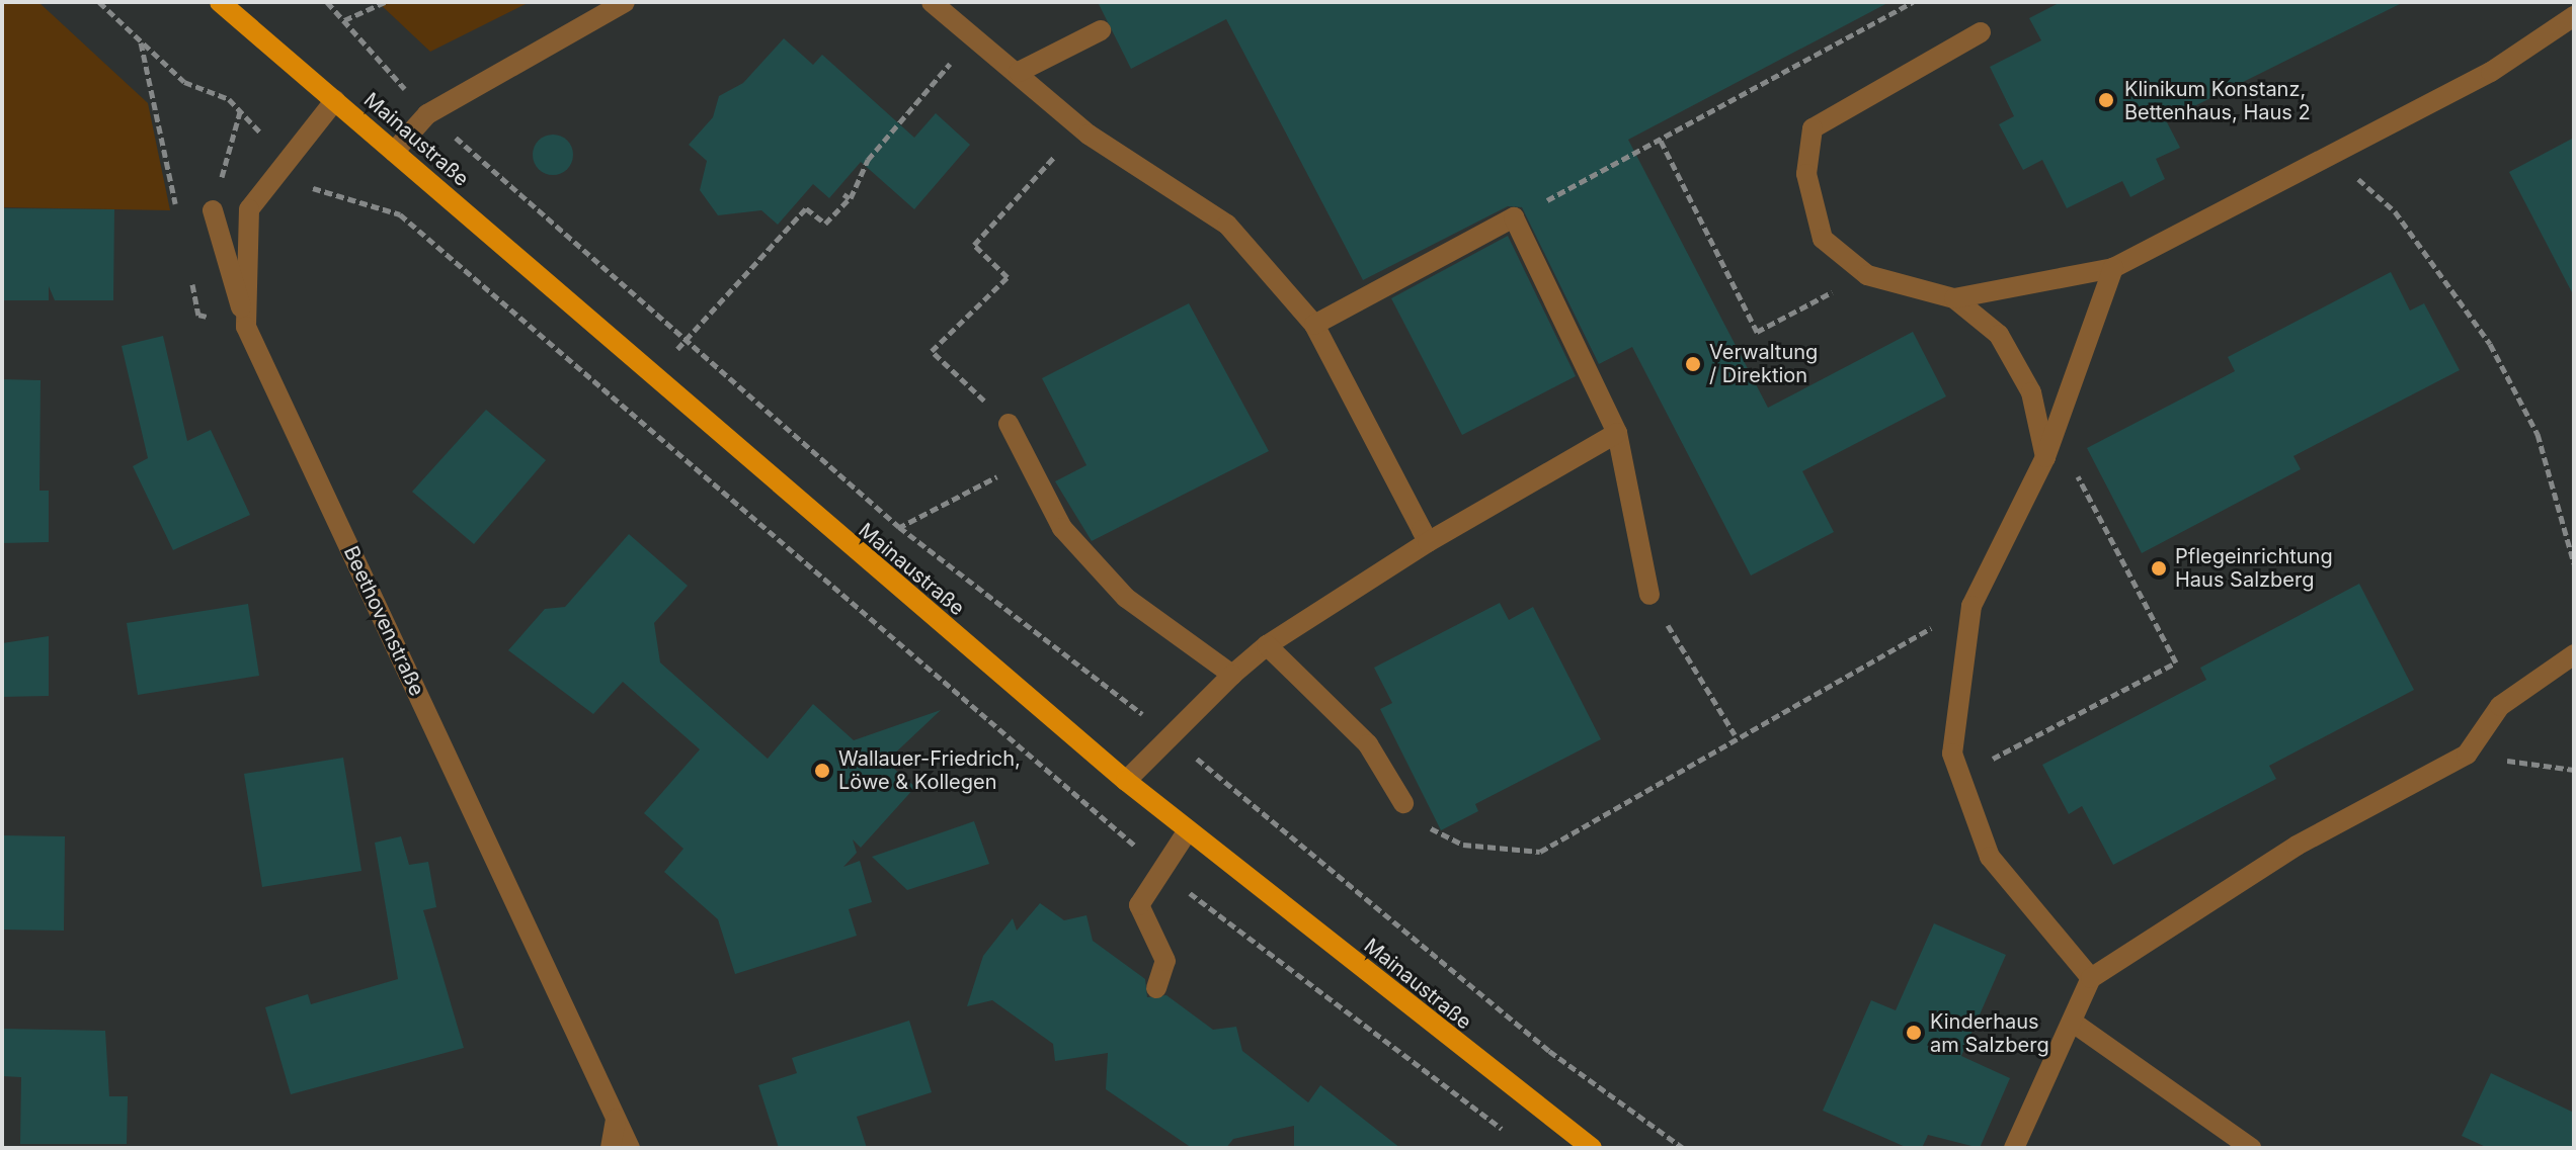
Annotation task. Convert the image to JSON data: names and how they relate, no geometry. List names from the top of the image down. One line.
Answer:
{"streets":{"main road":["Mainaustraße"],"street":["Beethovenstraße"]},"crossings":[["Mainaustraße","Beethovenstraße"]],"places":["Klinikum Konstanz, Bettenhaus, Haus 2","Verwaltung / Direktion","Pflegeinrichtung Haus Salzberg","Wallauer-Friedrich, Löwe & Kollegen","Kinderhaus am Salzberg"]}
